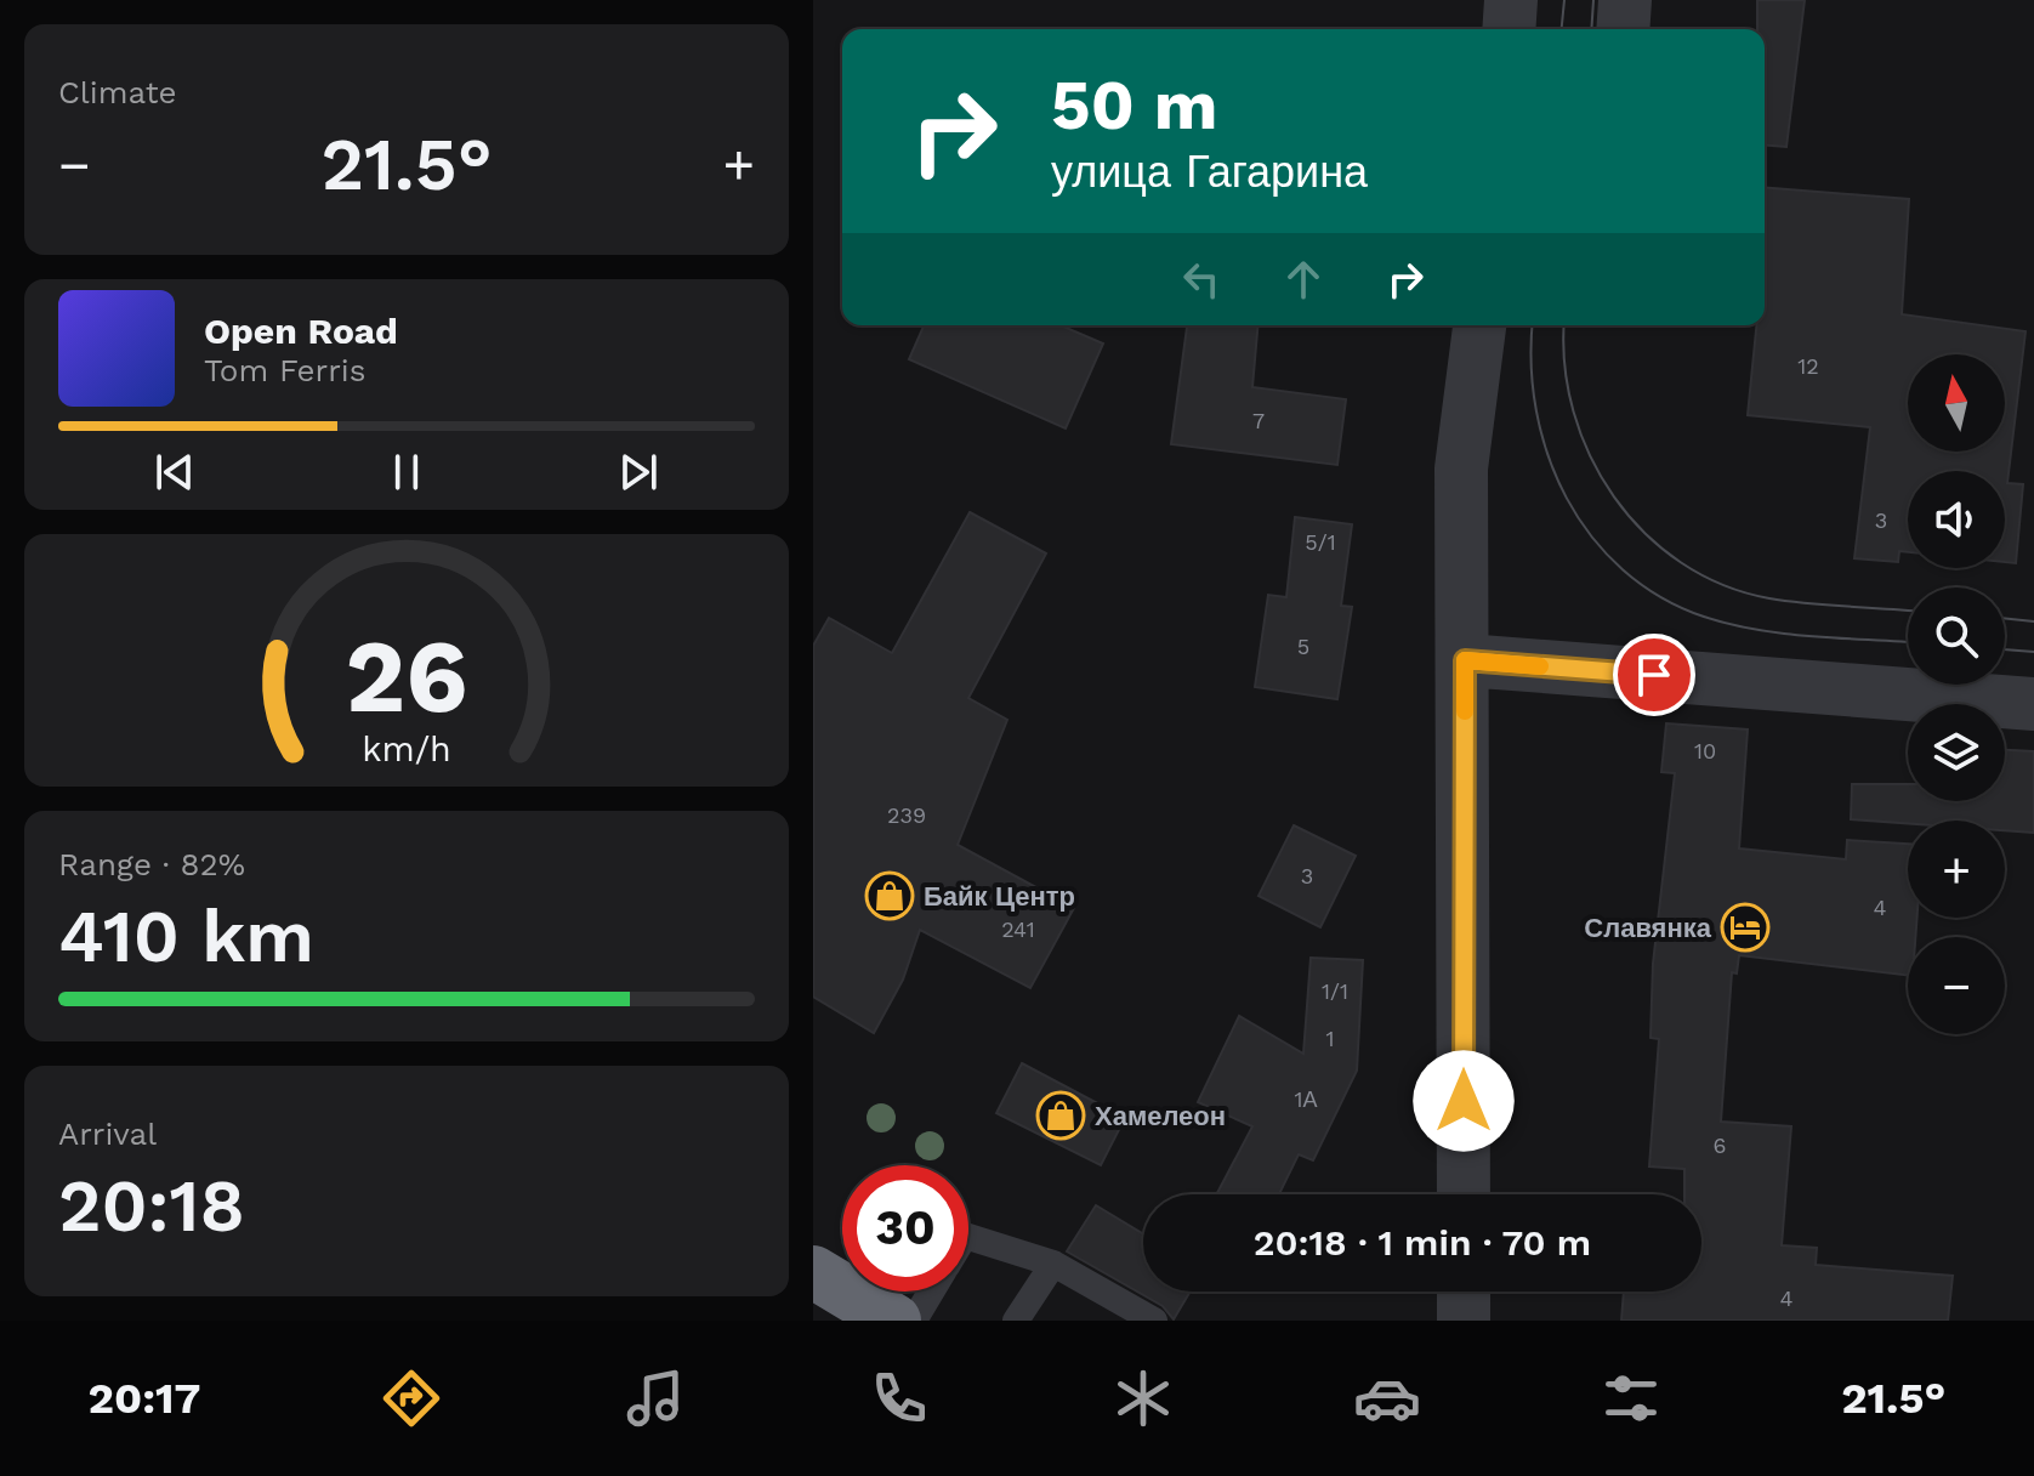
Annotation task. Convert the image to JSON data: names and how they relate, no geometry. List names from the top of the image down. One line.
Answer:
{"places":{"shop":["Байк Центр","Хамелеон"],"hotel":["Славянка"]},"house_numbers":["12","7","3","5/1","5","10","239","3","4","241","1/1","1","1А","6","4"],"north":"top","page":{"tile":["Climate",["Range · 82%","410 km"],["Arrival","20:18"]],"turn":["50 m","улица Гагарина"],"heat":["−","21.5°","+"],"song":["Open Road","Tom Ferris"],"map_buttons":["+","−"],"limit":"30","trip":"20:18 · 1 min · 70 m","tabs":["20:17","21.5°"],"gauge":["26","km/h"]}}
